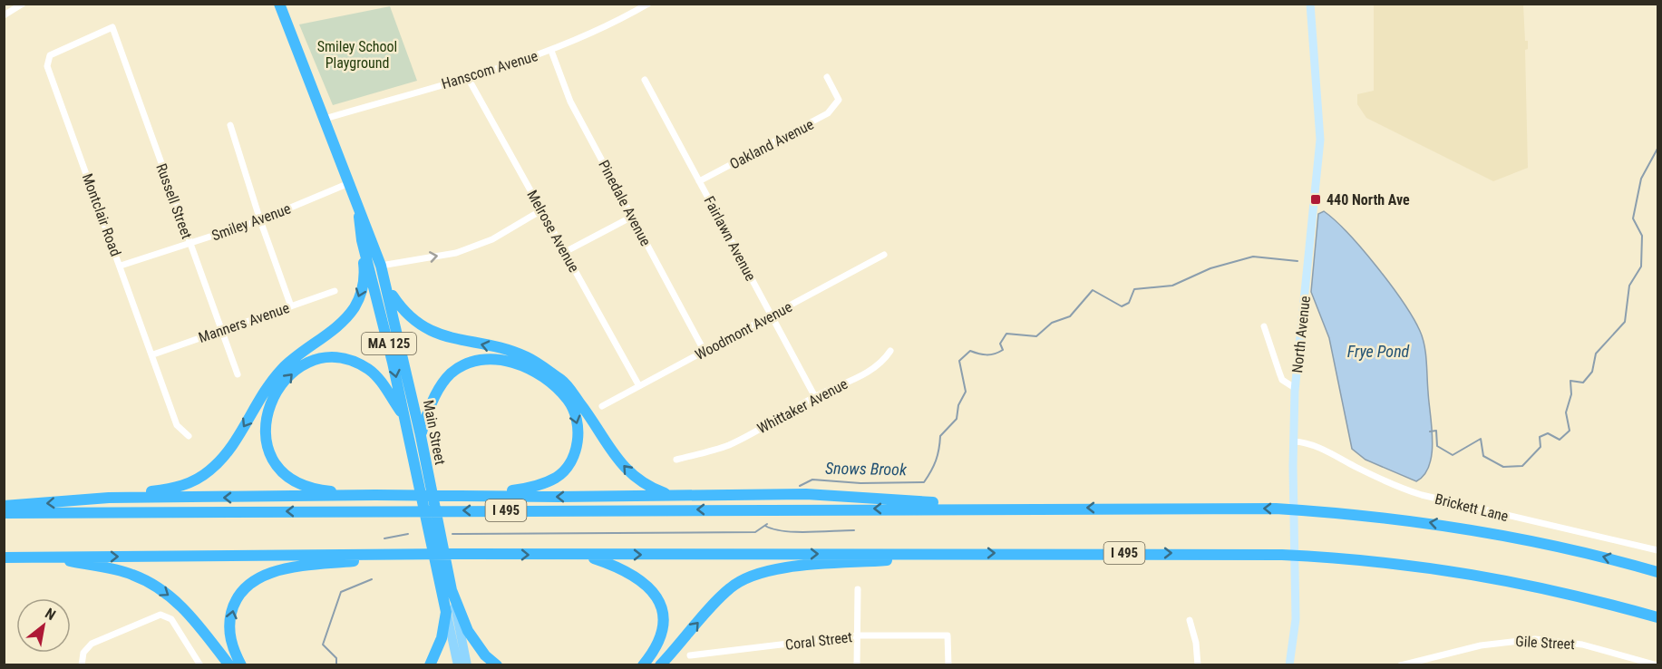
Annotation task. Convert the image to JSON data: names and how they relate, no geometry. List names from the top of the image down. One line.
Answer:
{"streets":{"highway":["MA 125","Main Street","I 495"],"main road":["North Avenue"],"street":["Hanscom Avenue","Oakland Avenue","Russell Street","Pinedale Avenue","Montclair Road","Smiley Avenue","Melrose Avenue","Fairlawn Avenue","Manners Avenue","Woodmont Avenue","Whittaker Avenue","Brickett Lane","Coral Street","Gile Street"]},"crossings":[["Hanscom Avenue","Pinedale Avenue"],["Hanscom Avenue","Melrose Avenue"],["Hanscom Avenue","Main Street"],["Oakland Avenue","Fairlawn Avenue"],["Russell Street","Montclair Road"],["Russell Street","Smiley Avenue"],["Russell Street","Manners Avenue"],["Pinedale Avenue","Woodmont Avenue"],["Montclair Road","Smiley Avenue"],["Montclair Road","Manners Avenue"],["Smiley Avenue","Main Street"],["Melrose Avenue","Woodmont Avenue"],["Fairlawn Avenue","Woodmont Avenue"],["Fairlawn Avenue","Whittaker Avenue"],["North Avenue","Brickett Lane"]],"water":["Frye Pond","Snows Brook"],"parks":["Smiley School Playground"],"places":{"transit":["440 North Ave"]},"north":"top right"}
